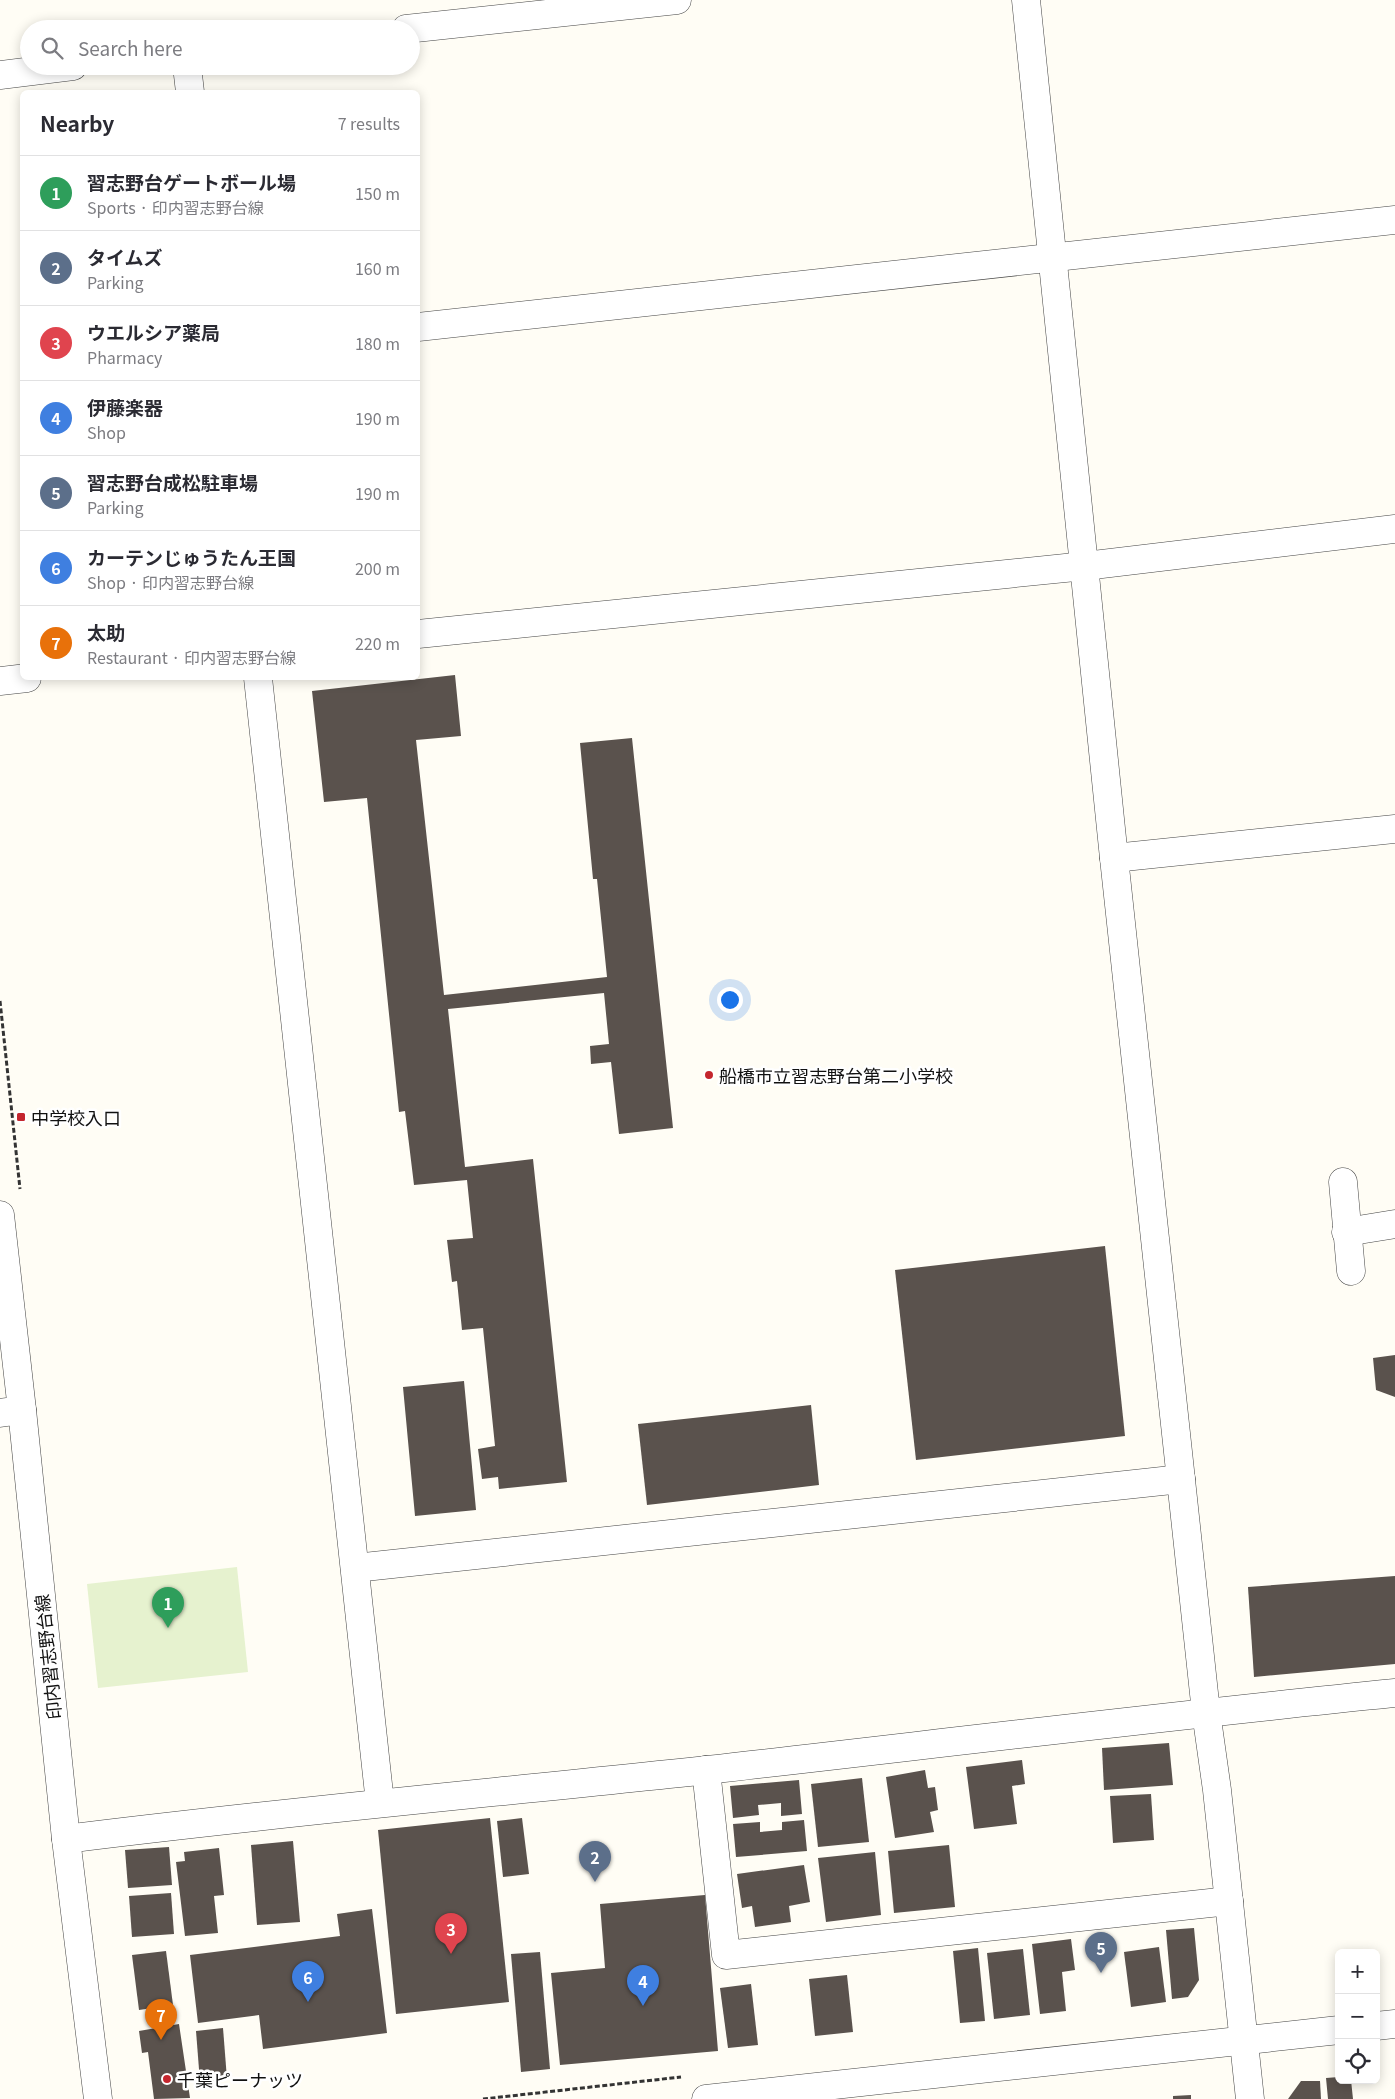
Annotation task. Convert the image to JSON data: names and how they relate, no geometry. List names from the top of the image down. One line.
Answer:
{"streets":{"street":["印内習志野台線"]},"places":{"other":["船橋市立習志野台第二小学校","千葉ピーナッツ"],"transit":["中学校入口"]},"page":{"search":"Search here","heading":["Nearby","7 results"],"list":[{"mark":"1","name":"習志野台ゲートボール場","note":"Sports · 印内習志野台線","value":"150 m"},{"mark":"2","name":"タイムズ","note":"Parking","value":"160 m"},{"mark":"3","name":"ウエルシア薬局","note":"Pharmacy","value":"180 m"},{"mark":"4","name":"伊藤楽器","note":"Shop","value":"190 m"},{"mark":"5","name":"習志野台成松駐車場","note":"Parking","value":"190 m"},{"mark":"6","name":"カーテンじゅうたん王国","note":"Shop · 印内習志野台線","value":"200 m"},{"mark":"7","name":"太助","note":"Restaurant · 印内習志野台線","value":"220 m"}],"pins":["1","2","3","5","6","4","7"],"map_buttons":["+","−"]}}
